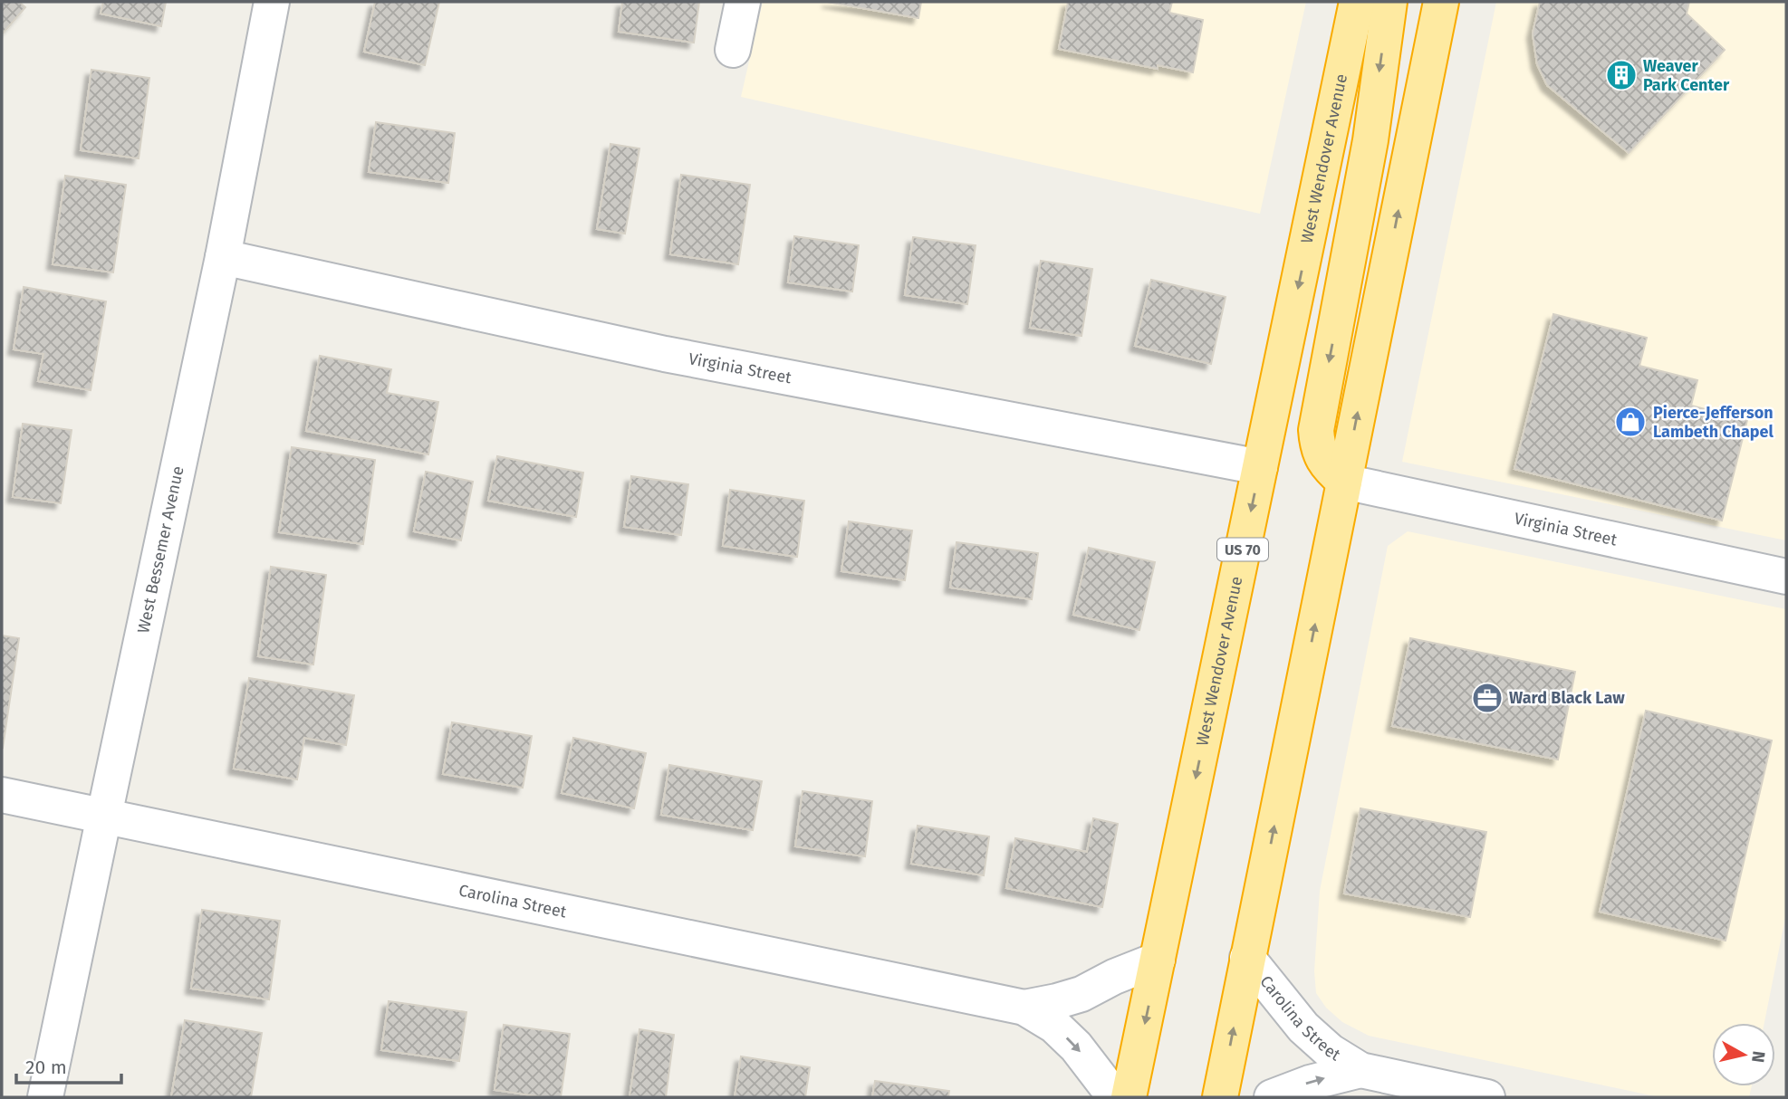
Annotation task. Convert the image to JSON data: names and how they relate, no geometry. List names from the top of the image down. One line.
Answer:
{"streets":{"highway":["West Wendover Avenue","US 70"],"street":["Virginia Street","West Bessemer Avenue","Carolina Street"]},"crossings":[["West Wendover Avenue","Virginia Street"],["West Wendover Avenue","Carolina Street"],["Virginia Street","West Bessemer Avenue"],["West Bessemer Avenue","Carolina Street"]],"places":{"building":["Weaver Park Center"],"shop":["Pierce-Jefferson Lambeth Chapel"],"office":["Ward Black Law"]},"scale_bar":"20 m","north":"right"}
